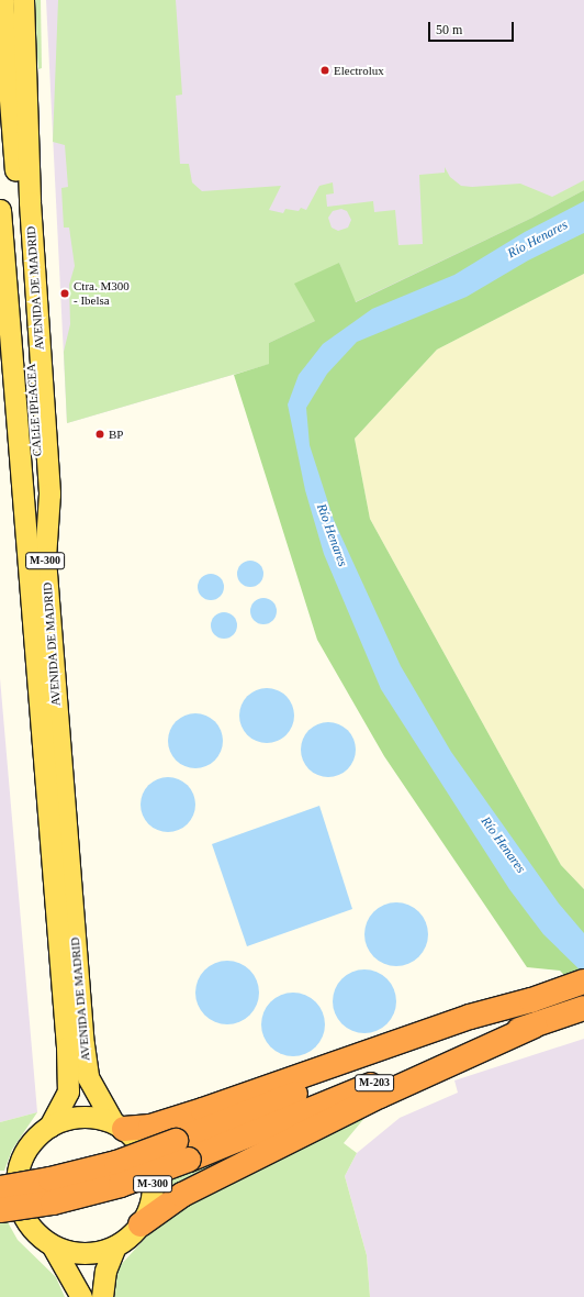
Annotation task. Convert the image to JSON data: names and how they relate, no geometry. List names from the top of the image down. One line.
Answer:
{"streets":{"highway":["M-203"],"main road":["AVENIDA DE MADRID","CALLE IPLACEA","M-300"]},"crossings":[["AVENIDA DE MADRID","CALLE IPLACEA"],["AVENIDA DE MADRID","M-300"],["AVENIDA DE MADRID","M-203"],["M-300","M-203"]],"water":["Río Henares"],"places":["Electrolux","Ctra. M300 - Ibelsa","BP"],"scale_bar":"50 m"}
